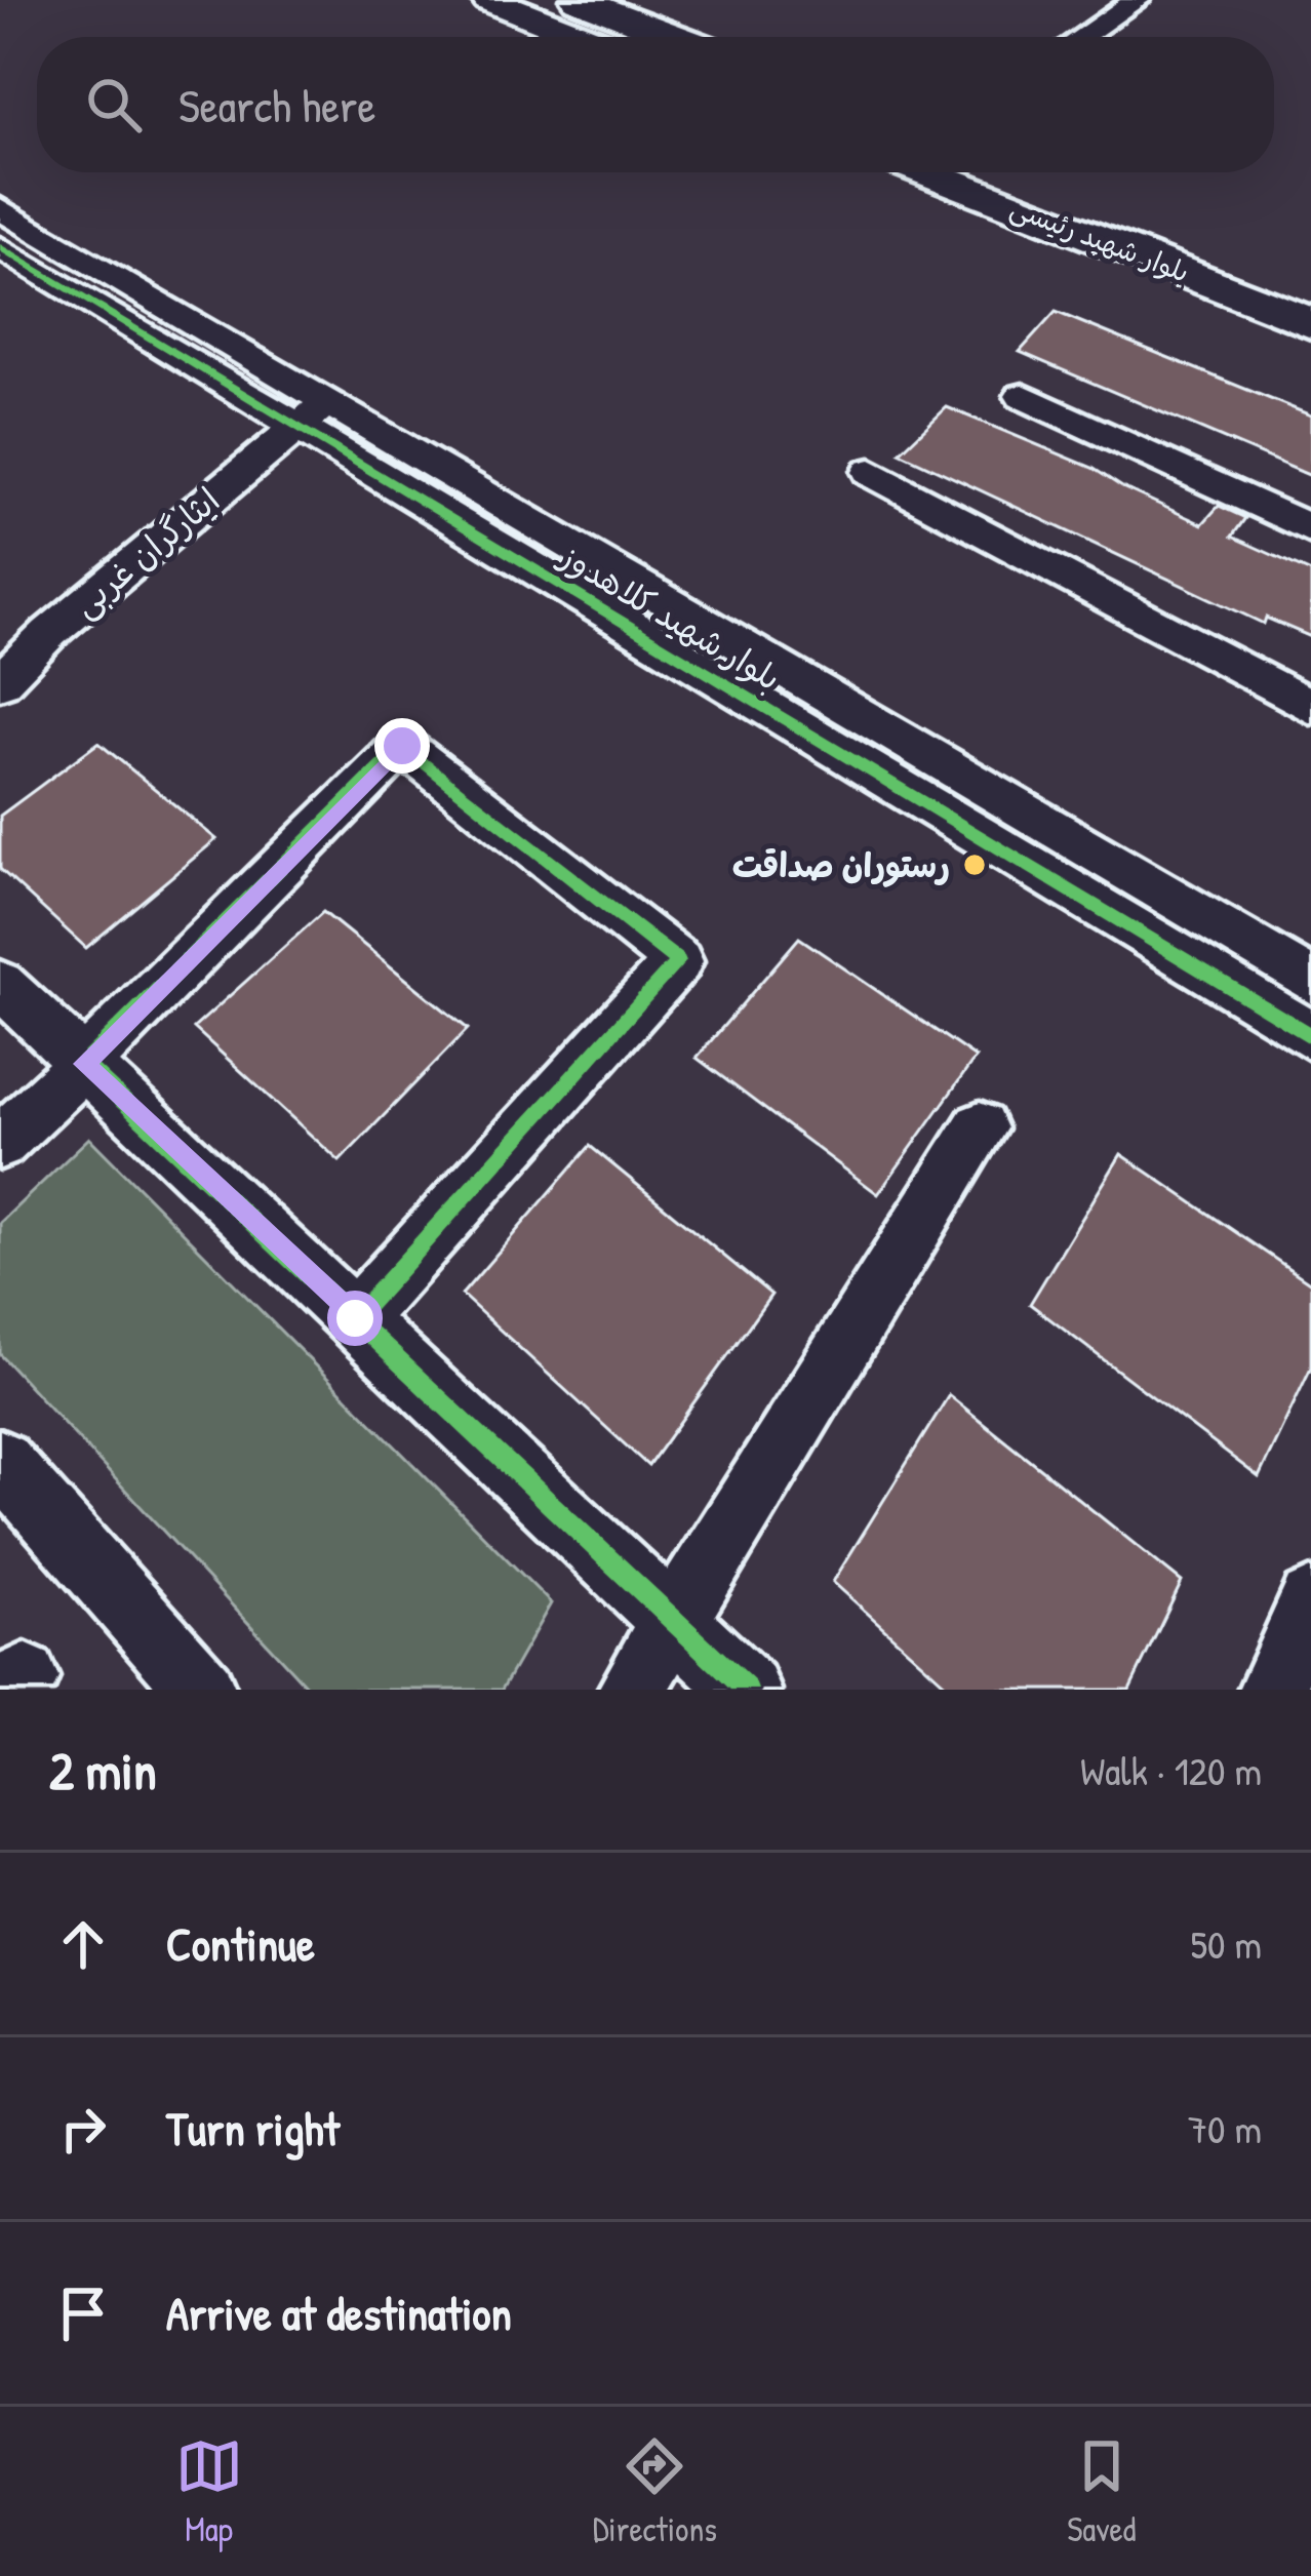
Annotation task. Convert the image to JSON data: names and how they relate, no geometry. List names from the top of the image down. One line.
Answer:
{"streets":{"main road":["بلوار شهید رئیسی"],"street":["ایثارگران غربی","بلوار شهید کلاهدوز"]},"crossings":[["ایثارگران غربی","بلوار شهید کلاهدوز"]],"places":["رستوران صداقت"],"page":{"search":"Search here","heading":["2 min","Walk · 120 m"],"list":[["Continue","50 m"],["Turn right","70 m"],"Arrive at destination"],"nav":["Map","Directions","Saved"]}}
